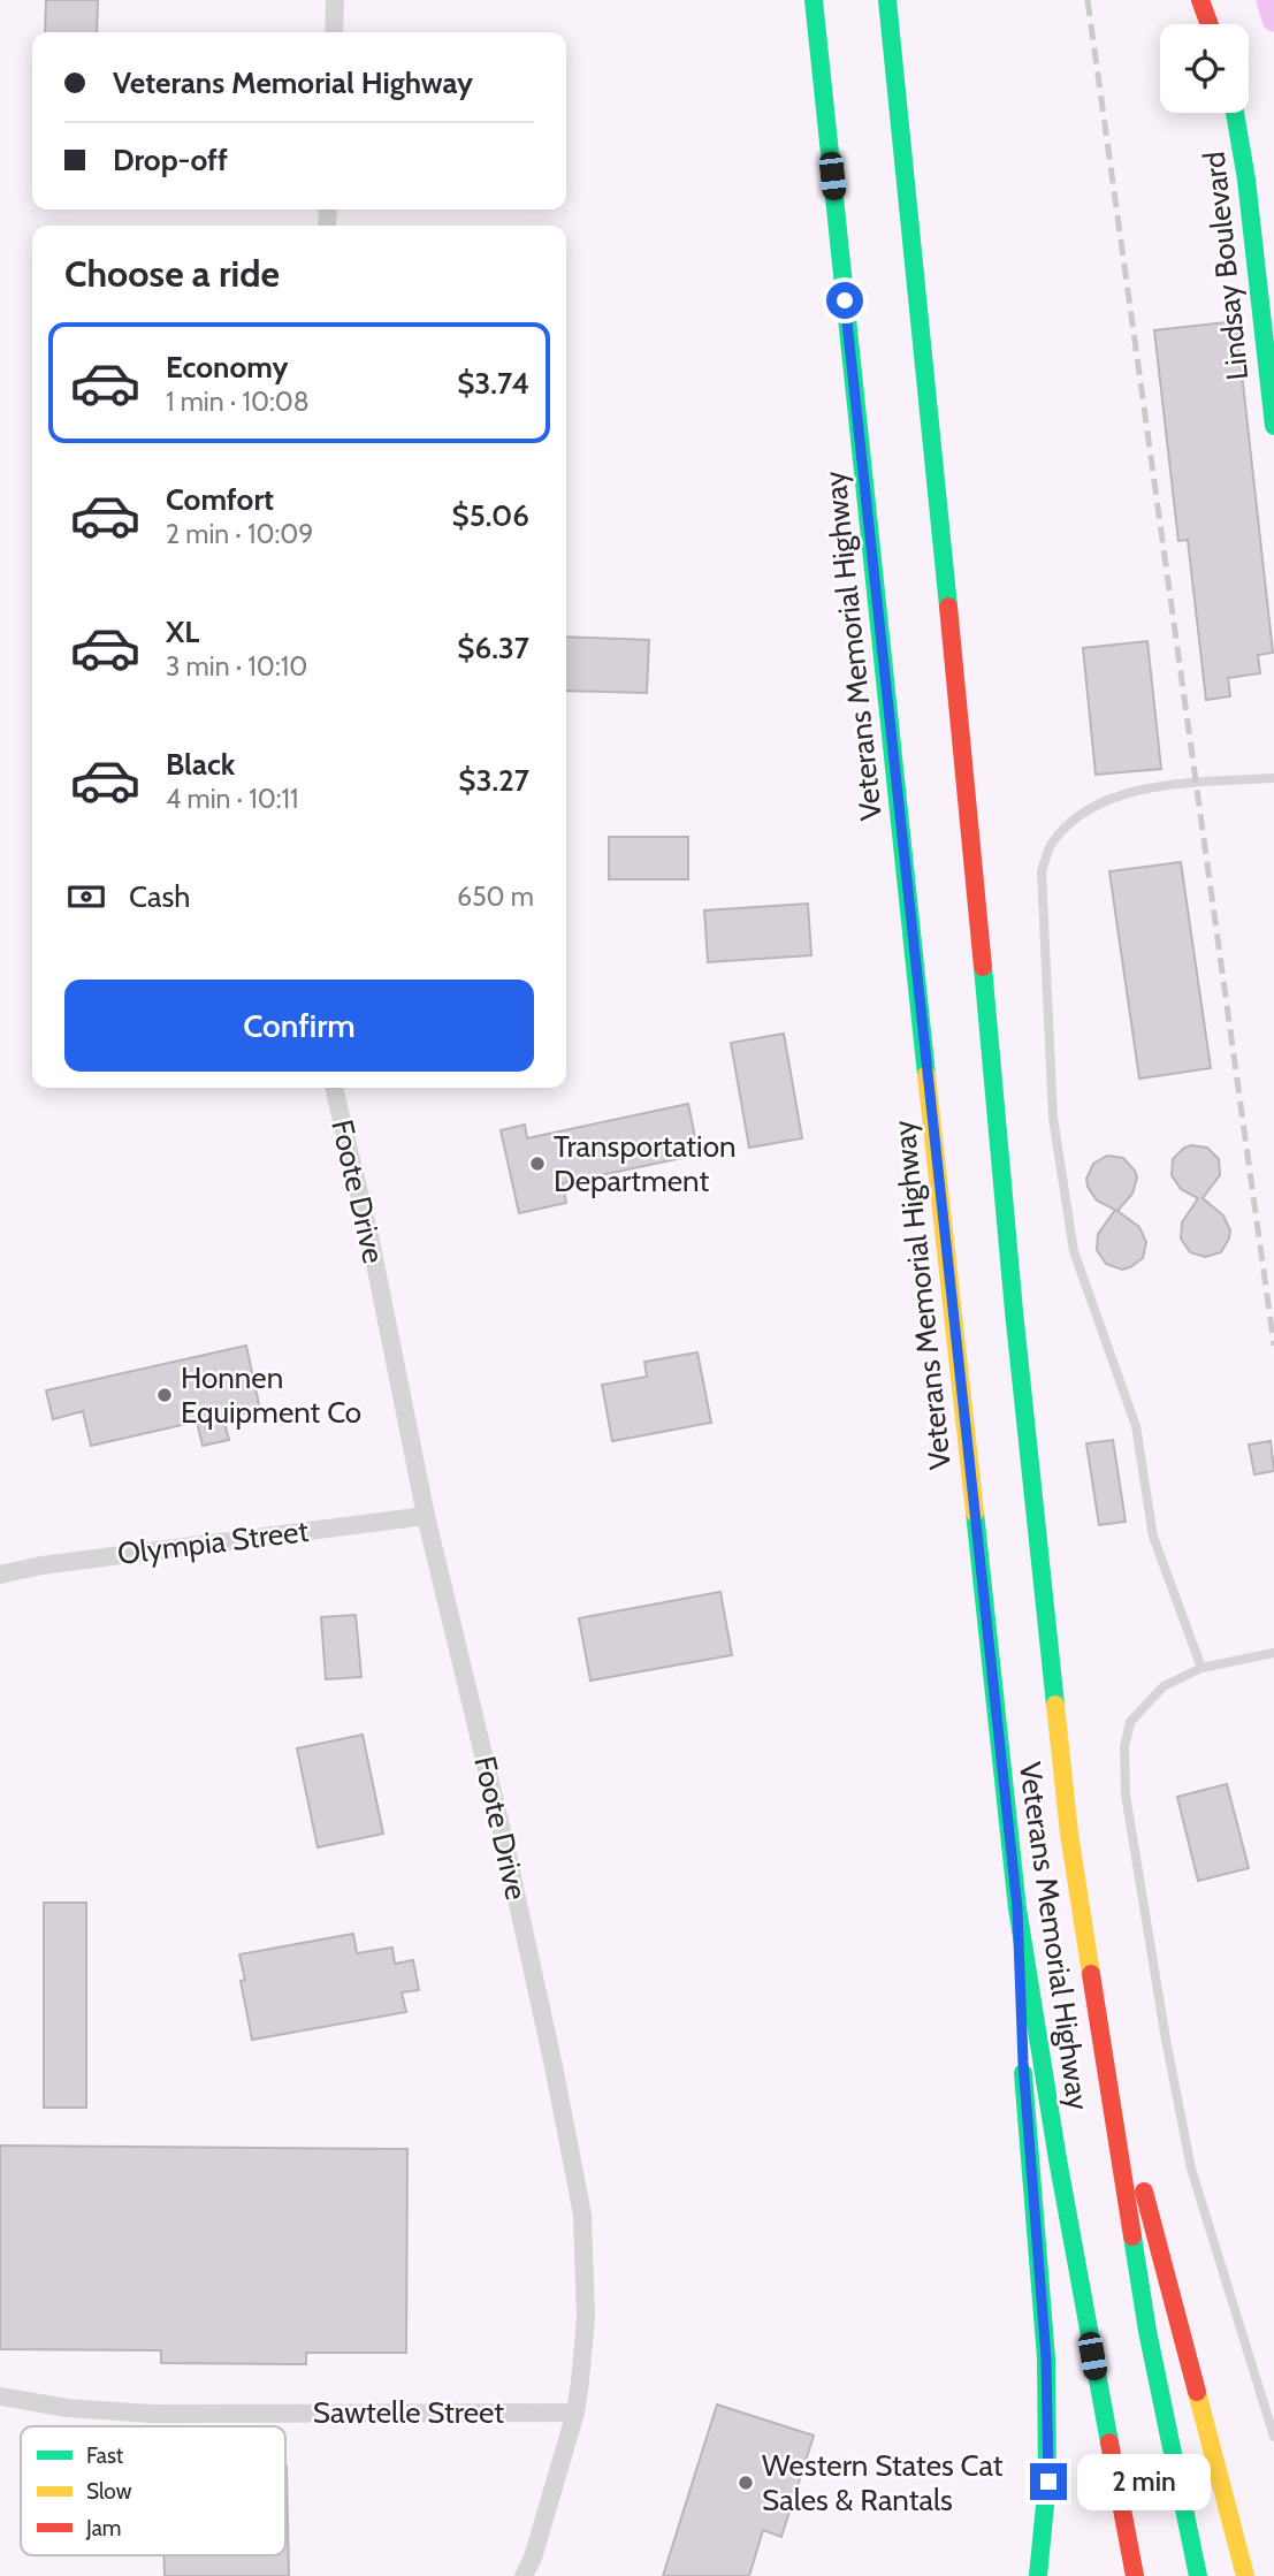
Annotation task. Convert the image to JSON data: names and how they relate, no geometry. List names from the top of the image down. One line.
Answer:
{"streets":{"main road":["Lindsay Boulevard","Veterans Memorial Highway"],"street":["Foote Drive","Olympia Street","Sawtelle Street"]},"crossings":[["Foote Drive","Olympia Street"],["Foote Drive","Sawtelle Street"]],"places":["Transportation Department","Honnen Equipment Co","Western States Cat Sales & Rantals"],"legend":["Fast","Slow","Jam"],"page":{"banner":["Veterans Memorial Highway","Drop-off"],"heading":"Choose a ride","list":[{"name":"Economy","note":"1 min · 10:08","value":"$3.74"},{"name":"Comfort","note":"2 min · 10:09","value":"$5.06"},{"name":"XL","note":"3 min · 10:10","value":"$6.37"},{"name":"Black","note":"4 min · 10:11","value":"$3.27"}],"pay":["Cash","650 m"],"buttons":"Confirm","bubble":"2 min"}}
